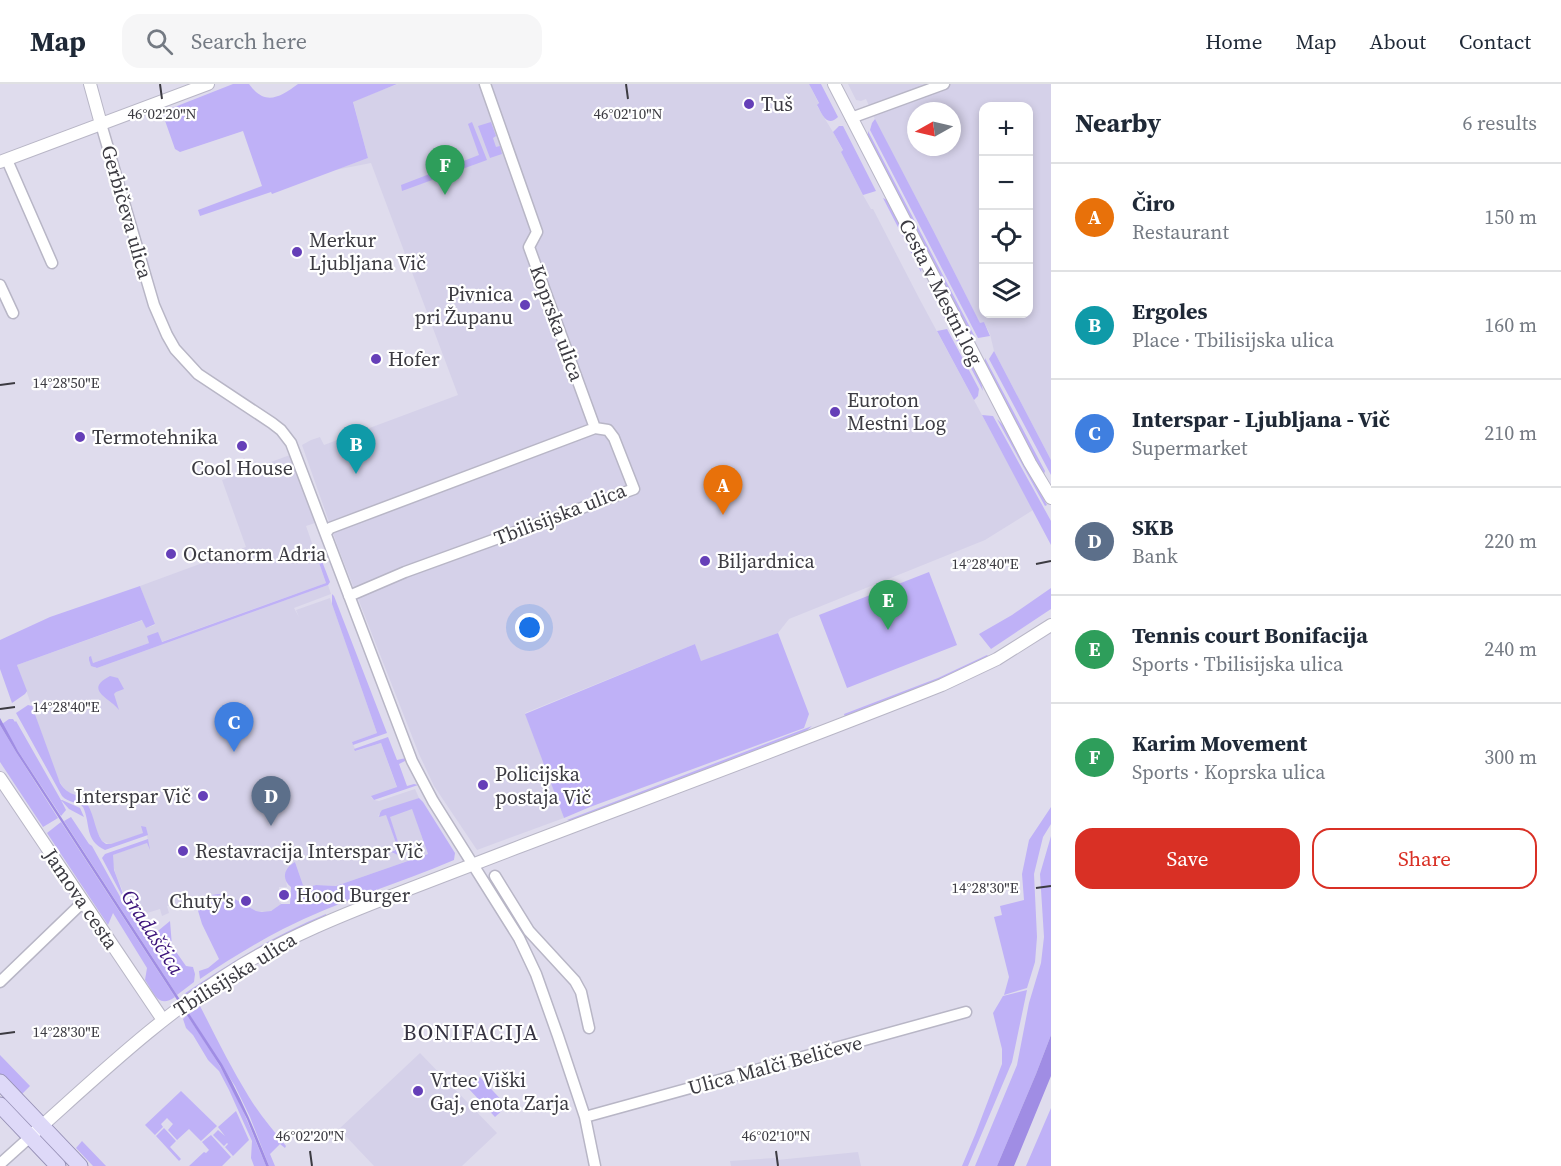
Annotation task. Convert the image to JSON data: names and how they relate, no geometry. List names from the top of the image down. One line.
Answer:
{"streets":{"street":["Gerbičeva ulica","Cesta v Mestni log","Koprska ulica","Tbilisijska ulica","Jamova cesta","Ulica Malči Beličeve"]},"crossings":[["Koprska ulica","Tbilisijska ulica"],["Tbilisijska ulica","Jamova cesta"]],"districts":["BONIFACIJA"],"water":["Gradaščica"],"places":["Tuš","Merkur Ljubljana Vič","Pivnica pri Županu","Hofer","Euroton Mestni Log","Termotehnika","Cool House","Octanorm Adria","Biljardnica","Policijska postaja Vič","Interspar Vič","Restavracija Interspar Vič","Hood Burger","Chuty's","Vrtec Viški Gaj, enota Zarja"],"north":"left","page":{"header":"Map","search":"Search here","nav":["Home","Map","About","Contact"],"heading":["Nearby","6 results"],"map_buttons":["+","−"],"pins":["F","B","A","E","C","D"],"list":[{"mark":"A","name":"Čiro","note":"Restaurant","value":"150 m"},{"mark":"B","name":"Ergoles","note":"Place · Tbilisijska ulica","value":"160 m"},{"mark":"C","name":"Interspar - Ljubljana - Vič","note":"Supermarket","value":"210 m"},{"mark":"D","name":"SKB","note":"Bank","value":"220 m"},{"mark":"E","name":"Tennis court Bonifacija","note":"Sports · Tbilisijska ulica","value":"240 m"},{"mark":"F","name":"Karim Movement","note":"Sports · Koprska ulica","value":"300 m"}],"buttons":["Save","Share"]},"coordinates":["46°02'20\"N","46°02'10\"N","14°28'50\"E","14°28'40\"E","14°28'30\"E"]}
